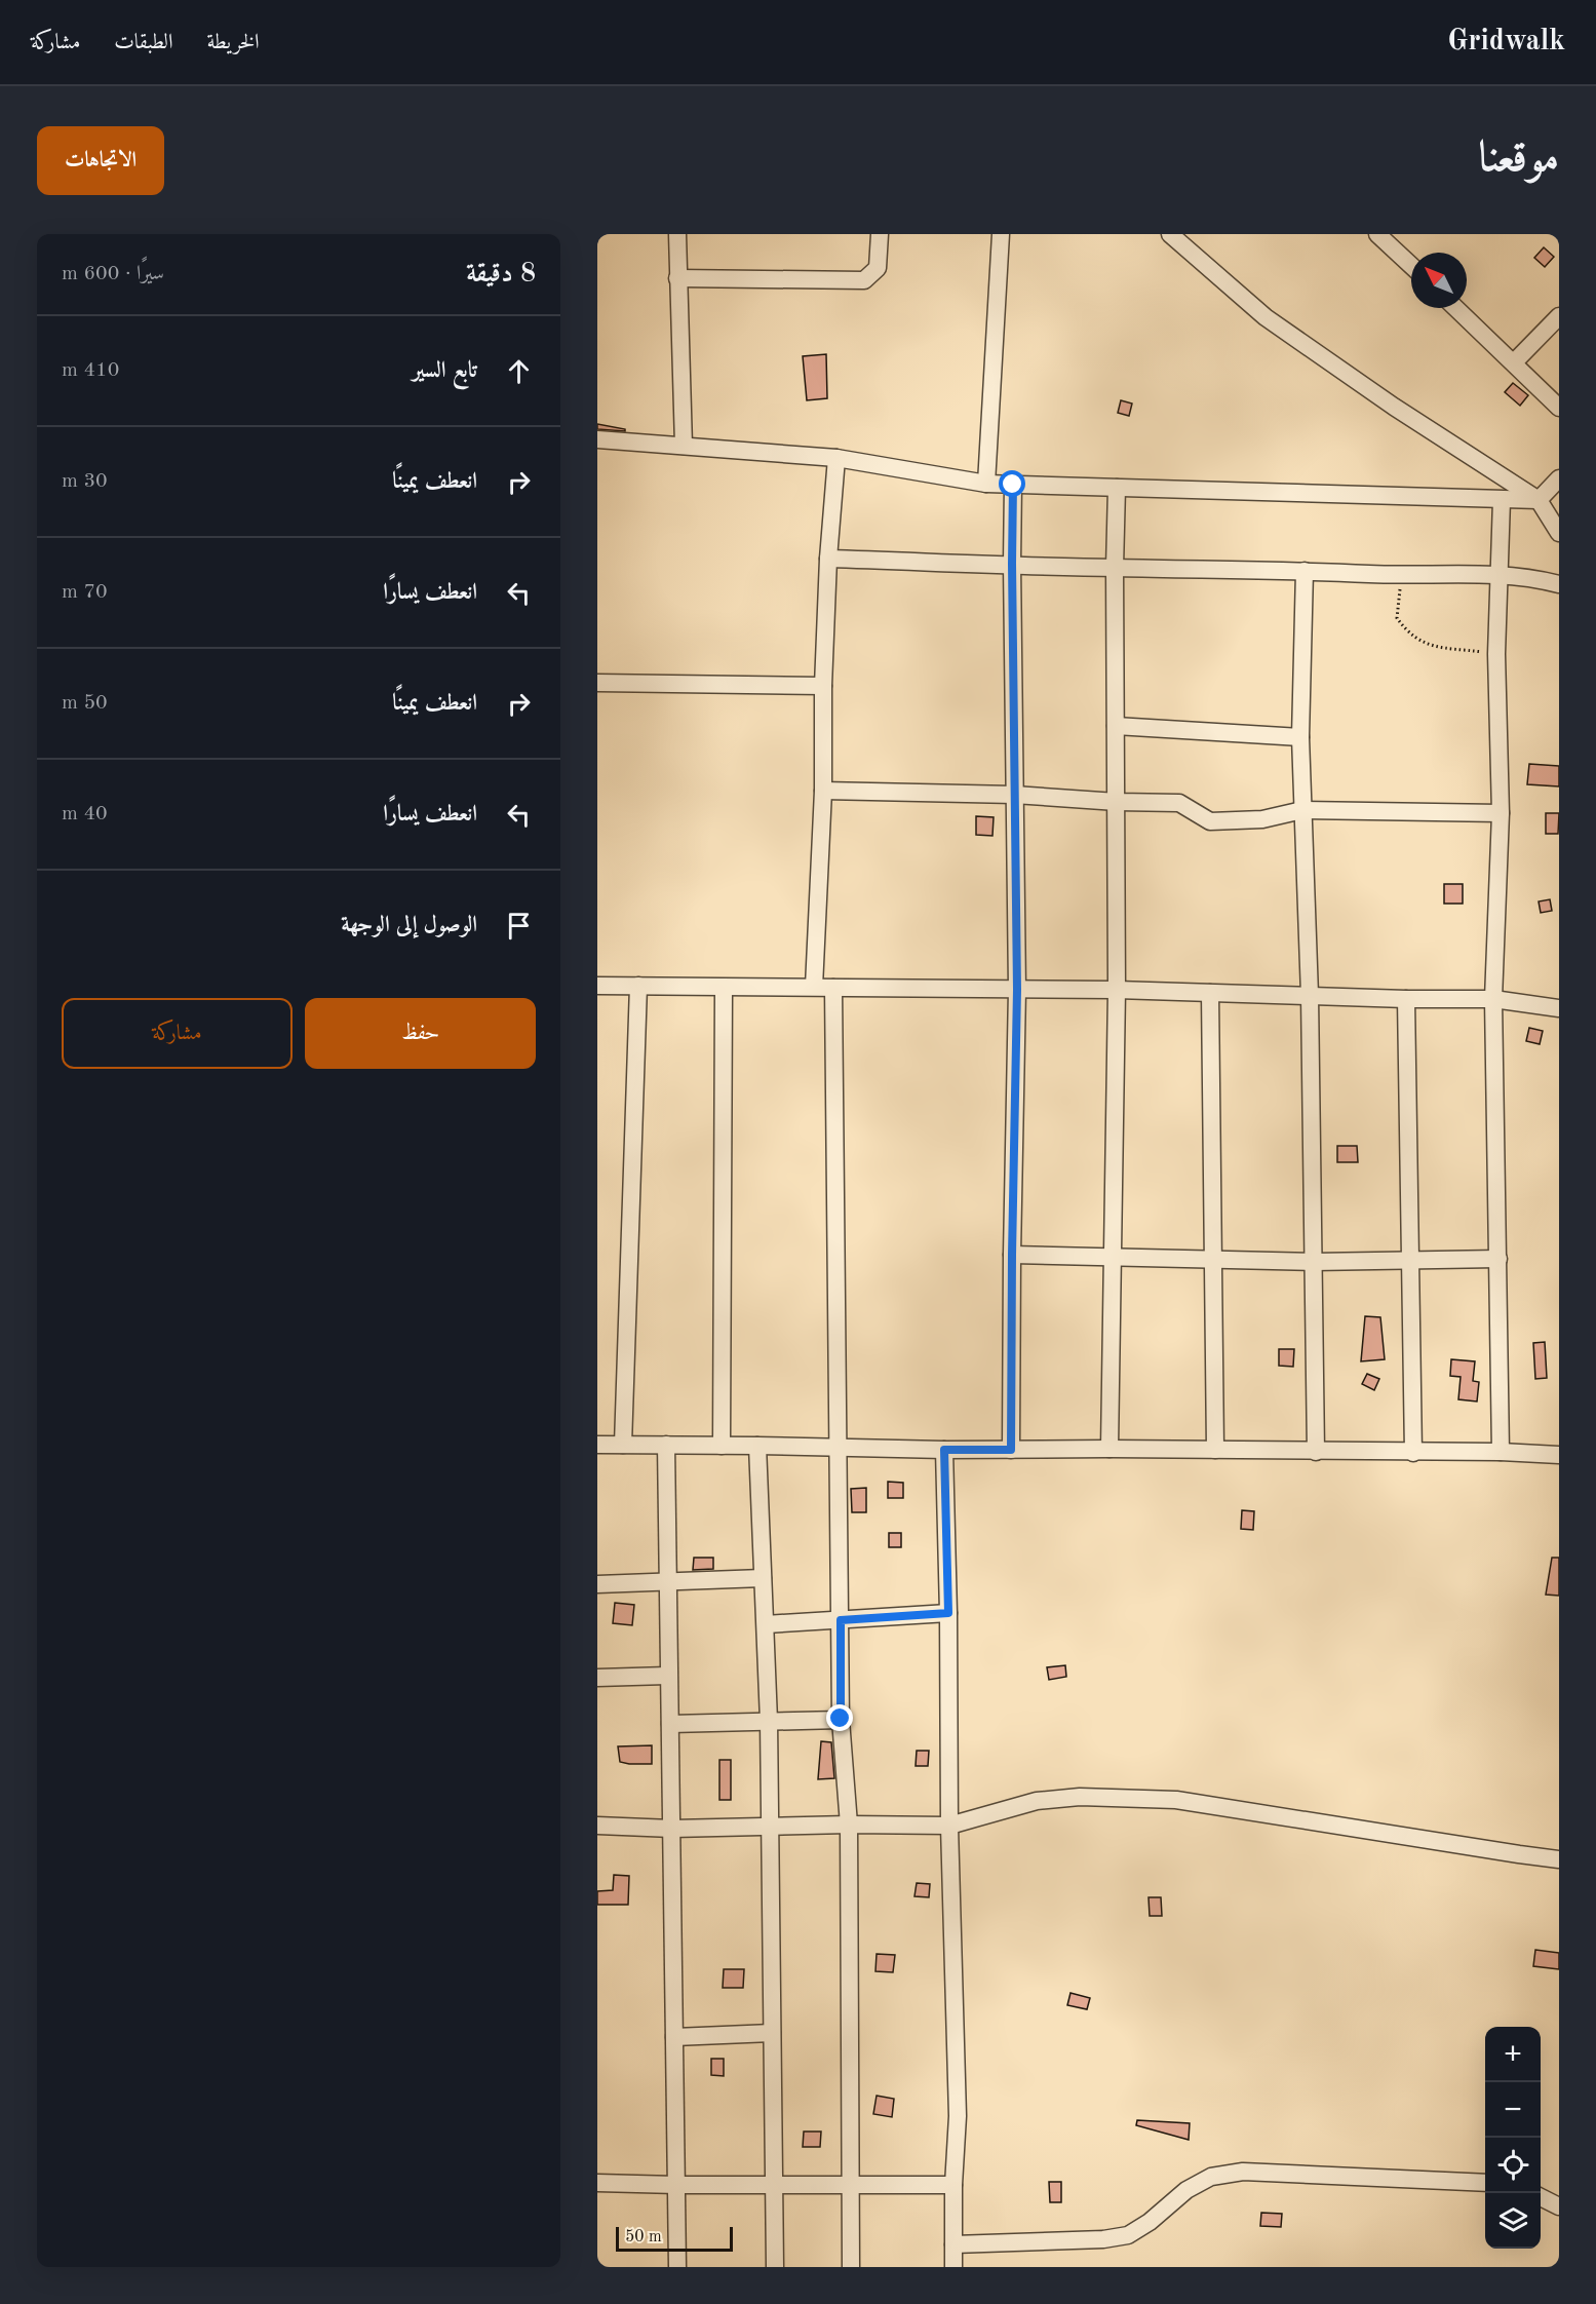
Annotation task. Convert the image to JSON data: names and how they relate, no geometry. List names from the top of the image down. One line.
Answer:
{"scale_bar":"50 m","north":"top left","page":{"header":"Gridwalk","nav":["الخريطة","الطبقات","مشاركة"],"title":"موقعنا","buttons":["الاتجاهات",["حفظ","مشاركة"]],"heading":["8 دقيقة","سيرًا · 600 m"],"list":[["تابع السير","410 m"],["انعطف يمينًا","30 m"],["انعطف يسارًا","70 m"],["انعطف يمينًا","50 m"],["انعطف يسارًا","40 m"],"الوصول إلى الوجهة"],"map_buttons":["+","−"],"scale":"50 m"}}
